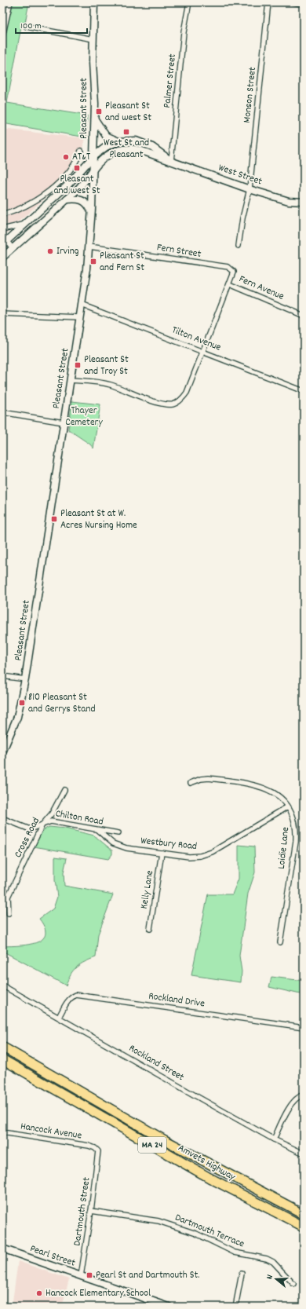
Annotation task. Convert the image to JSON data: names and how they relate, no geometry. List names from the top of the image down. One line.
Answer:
{"streets":{"highway":["MA 24","Amvets Highway"],"main road":["Pleasant Street","West Street","Pearl Street"],"street":["Palmer Street","Monson Street","Fern Street","Fern Avenue","Tilton Avenue","Chilton Road","Cross Road","Westbury Road","Loidie Lane","Kelly Lane","Rockland Drive","Rockland Street","Hancock Avenue","Dartmouth Street","Dartmouth Terrace"]},"crossings":[["Palmer Street","West Street"],["Monson Street","West Street"],["Pleasant Street","West Street"],["Pleasant Street","Fern Street"],["Pleasant Street","Tilton Avenue"],["Fern Street","Fern Avenue"],["Chilton Road","Cross Road"],["Chilton Road","Westbury Road"],["Westbury Road","Loidie Lane"],["Westbury Road","Kelly Lane"],["Rockland Drive","Rockland Street"],["Hancock Avenue","Dartmouth Street"],["Dartmouth Street","Dartmouth Terrace"],["Dartmouth Street","Pearl Street"]],"parks":["Thayer Cemetery"],"places":{"transit":["Pleasant St and west St","West St and Pleasant","Pleasant and west St","Pleasant St and Fern St","Pleasant St and Troy St","Pleasant St at W. Acres Nursing Home","810 Pleasant St and Gerrys Stand","Pearl St and Dartmouth St."],"other":["AT&T","Irving","Hancock Elementary School"]},"scale_bar":"100 m","north":"left"}
